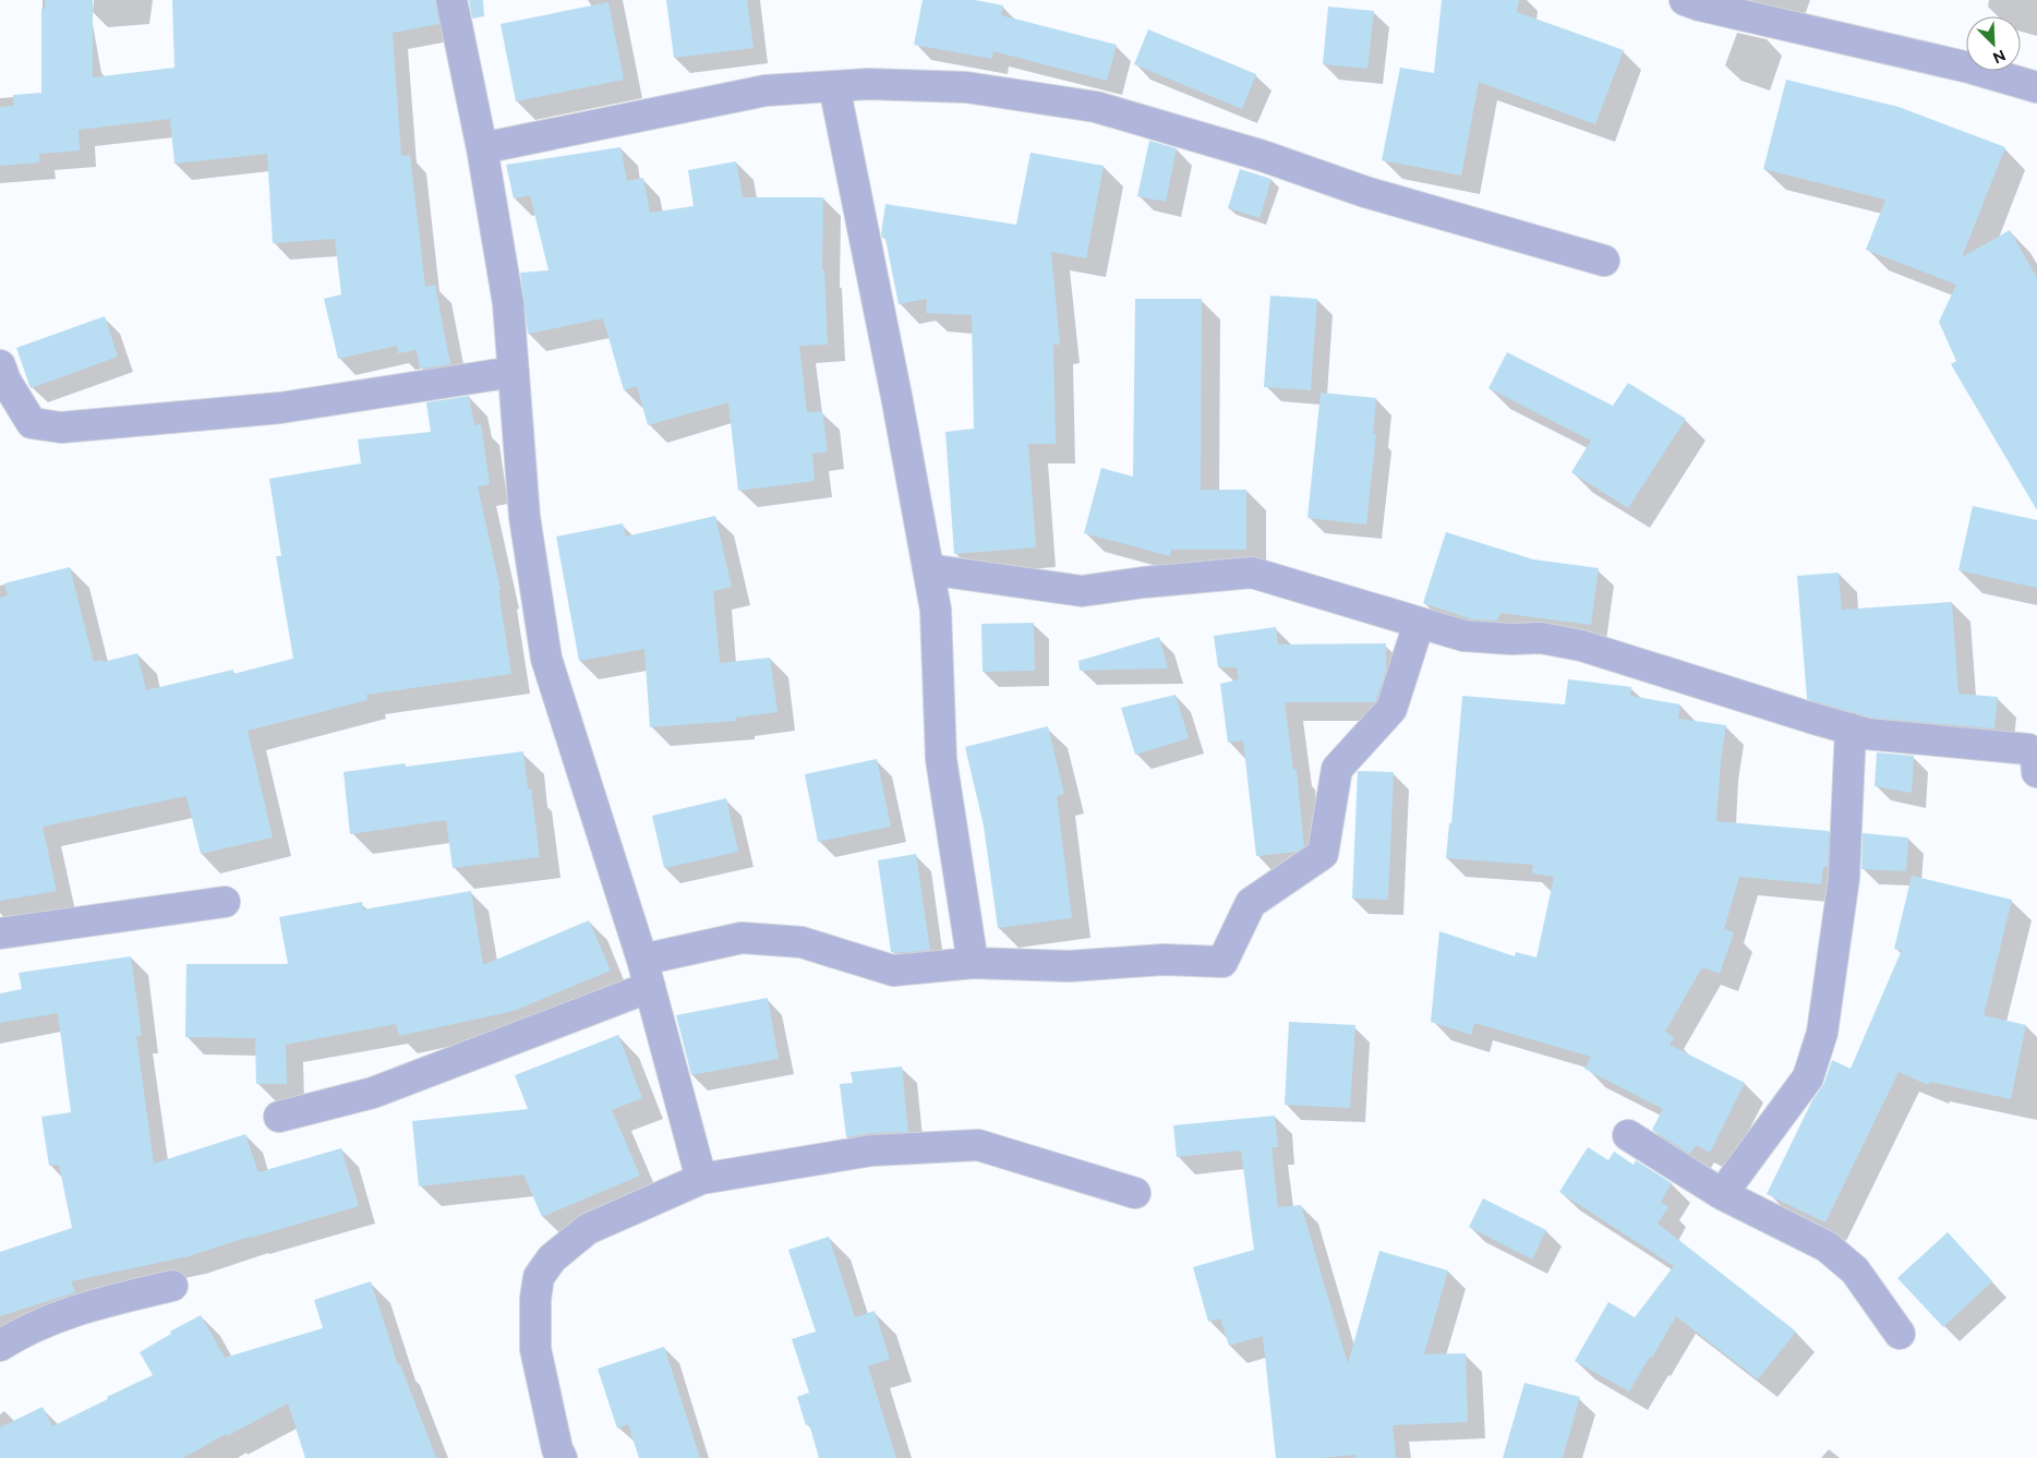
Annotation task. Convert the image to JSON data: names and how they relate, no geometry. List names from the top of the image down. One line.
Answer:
{"north":"bottom right"}
